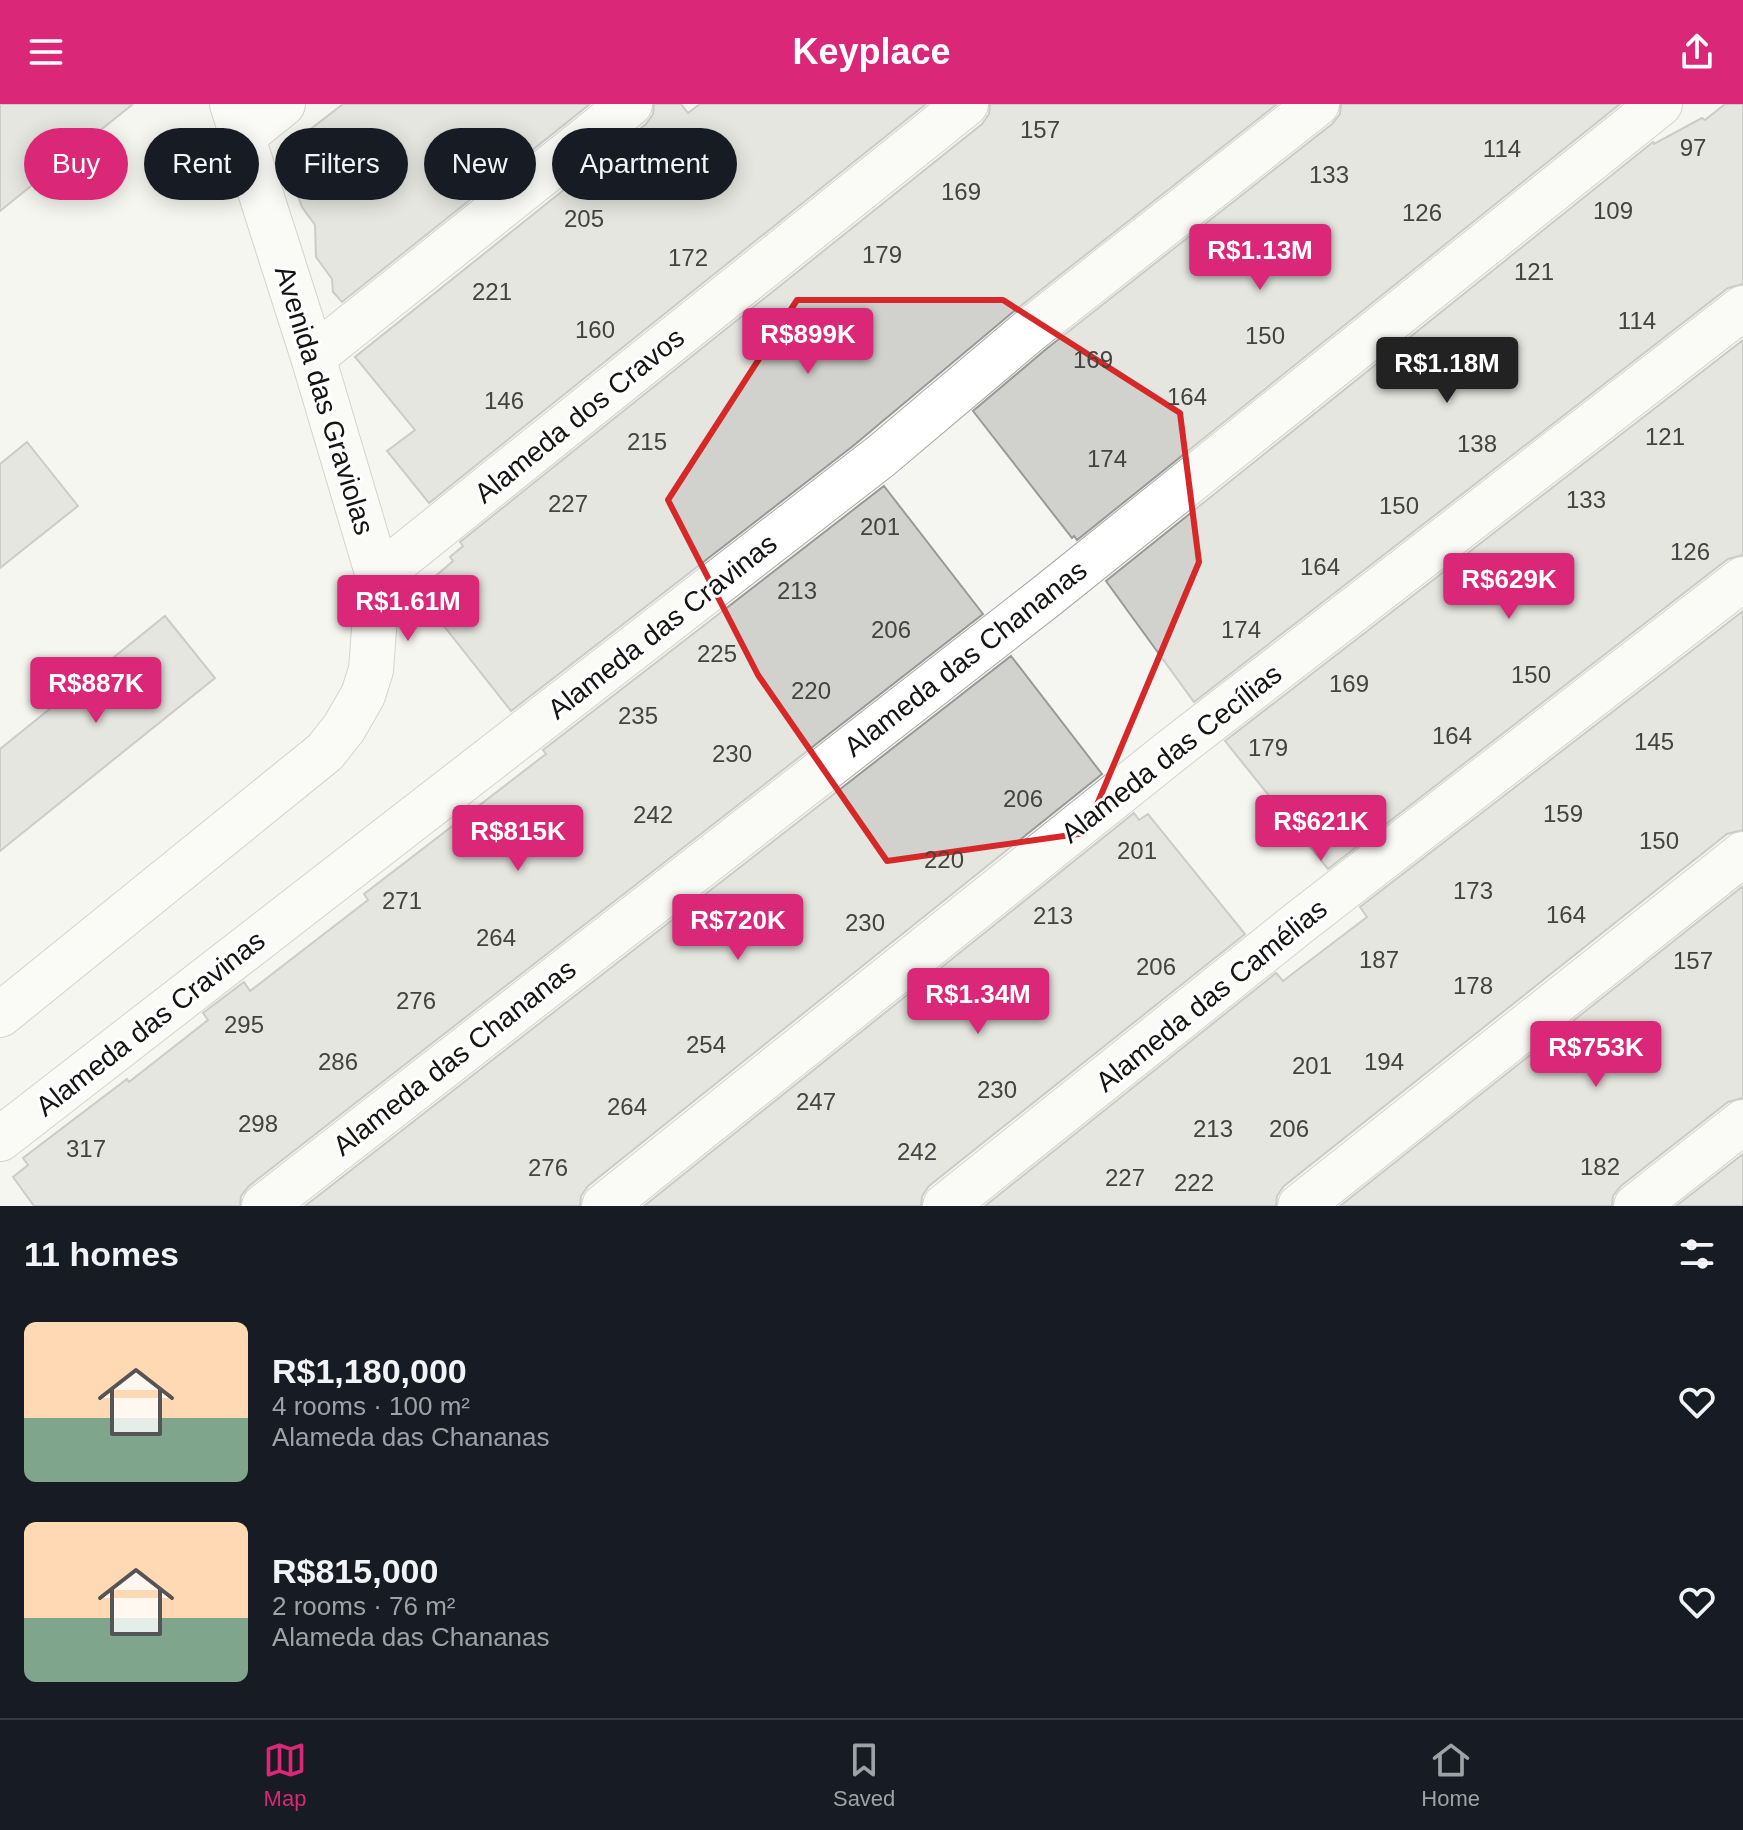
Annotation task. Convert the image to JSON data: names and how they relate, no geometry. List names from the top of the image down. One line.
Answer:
{"streets":{"street":["Avenida das Graviolas","Alameda dos Cravos","Alameda das Cravinas","Alameda das Chananas","Alameda das Cecílias","Alameda das Camélias"]},"crossings":[["Avenida das Graviolas","Alameda dos Cravos"]],"house_numbers":["157","97","114","133","169","109","126","205","179","172","121","221","114","160","150","169","164","146","121","215","138","174","133","227","150","201","126","164","213","206","174","225","150","169","220","235","164","145","179","230","206","159","242","150","201","220","173","271","164","213","230","264","187","157","206","178","276","295","254","286","194","201","230","247","264","298","213","206","317","242","182","276","227","222"],"page":{"header":"Keyplace","chip":["Buy","Rent","Filters","New","Apartment"],"price":["R$1.13M","R$899K","R$1.18M","R$629K","R$1.61M","R$887K","R$621K","R$815K","R$720K","R$1.34M","R$753K"],"heading":"11 homes","list":[{"name":"R$1,180,000","note":"4 rooms · 100 m² · Alameda das Chananas"},{"name":"R$815,000","note":"2 rooms · 76 m² · Alameda das Chananas"}],"tabs":["Map","Saved","Home"]}}
